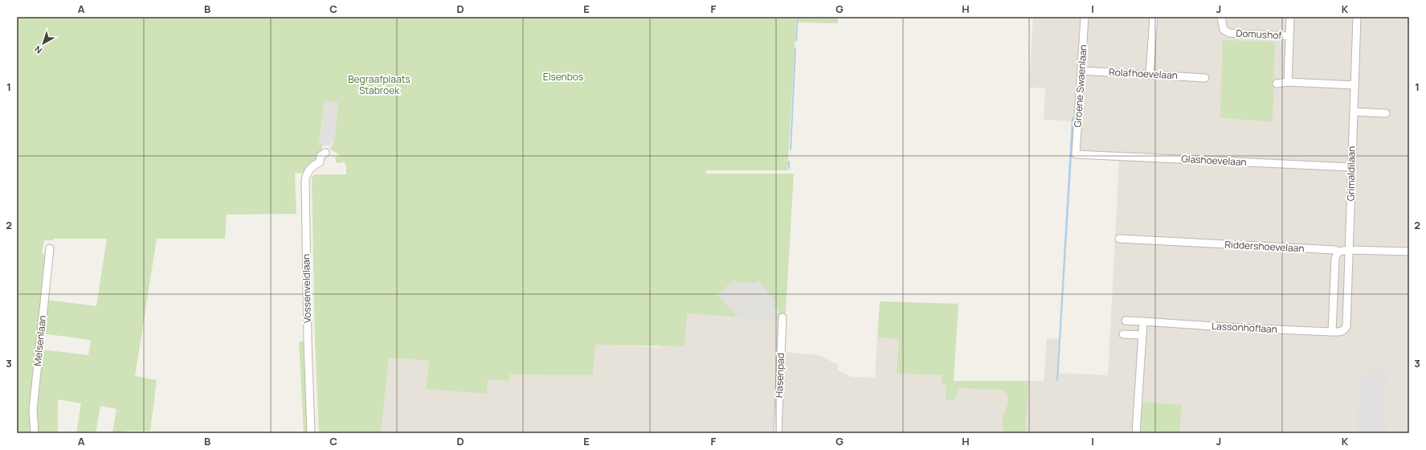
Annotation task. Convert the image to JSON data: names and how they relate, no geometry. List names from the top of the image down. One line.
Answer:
{"streets":{"street":["Domushof","Rolafhoevelaan","Groene Swaenlaan","Glashoevelaan","Grimaldilaan","Riddershoevelaan","Vossenveldlaan","Lassonhoflaan","Melsenlaan","Hasenpad"]},"crossings":[["Rolafhoevelaan","Groene Swaenlaan"],["Groene Swaenlaan","Glashoevelaan"],["Glashoevelaan","Grimaldilaan"],["Grimaldilaan","Riddershoevelaan"],["Grimaldilaan","Lassonhoflaan"]],"parks":["Elsenbos","Begraafplaats Stabroek"],"north":"bottom left","grid":{"columns":["A","B","C","D","E","F","G","H","I","J","K"],"rows":["1","2","3"]}}
